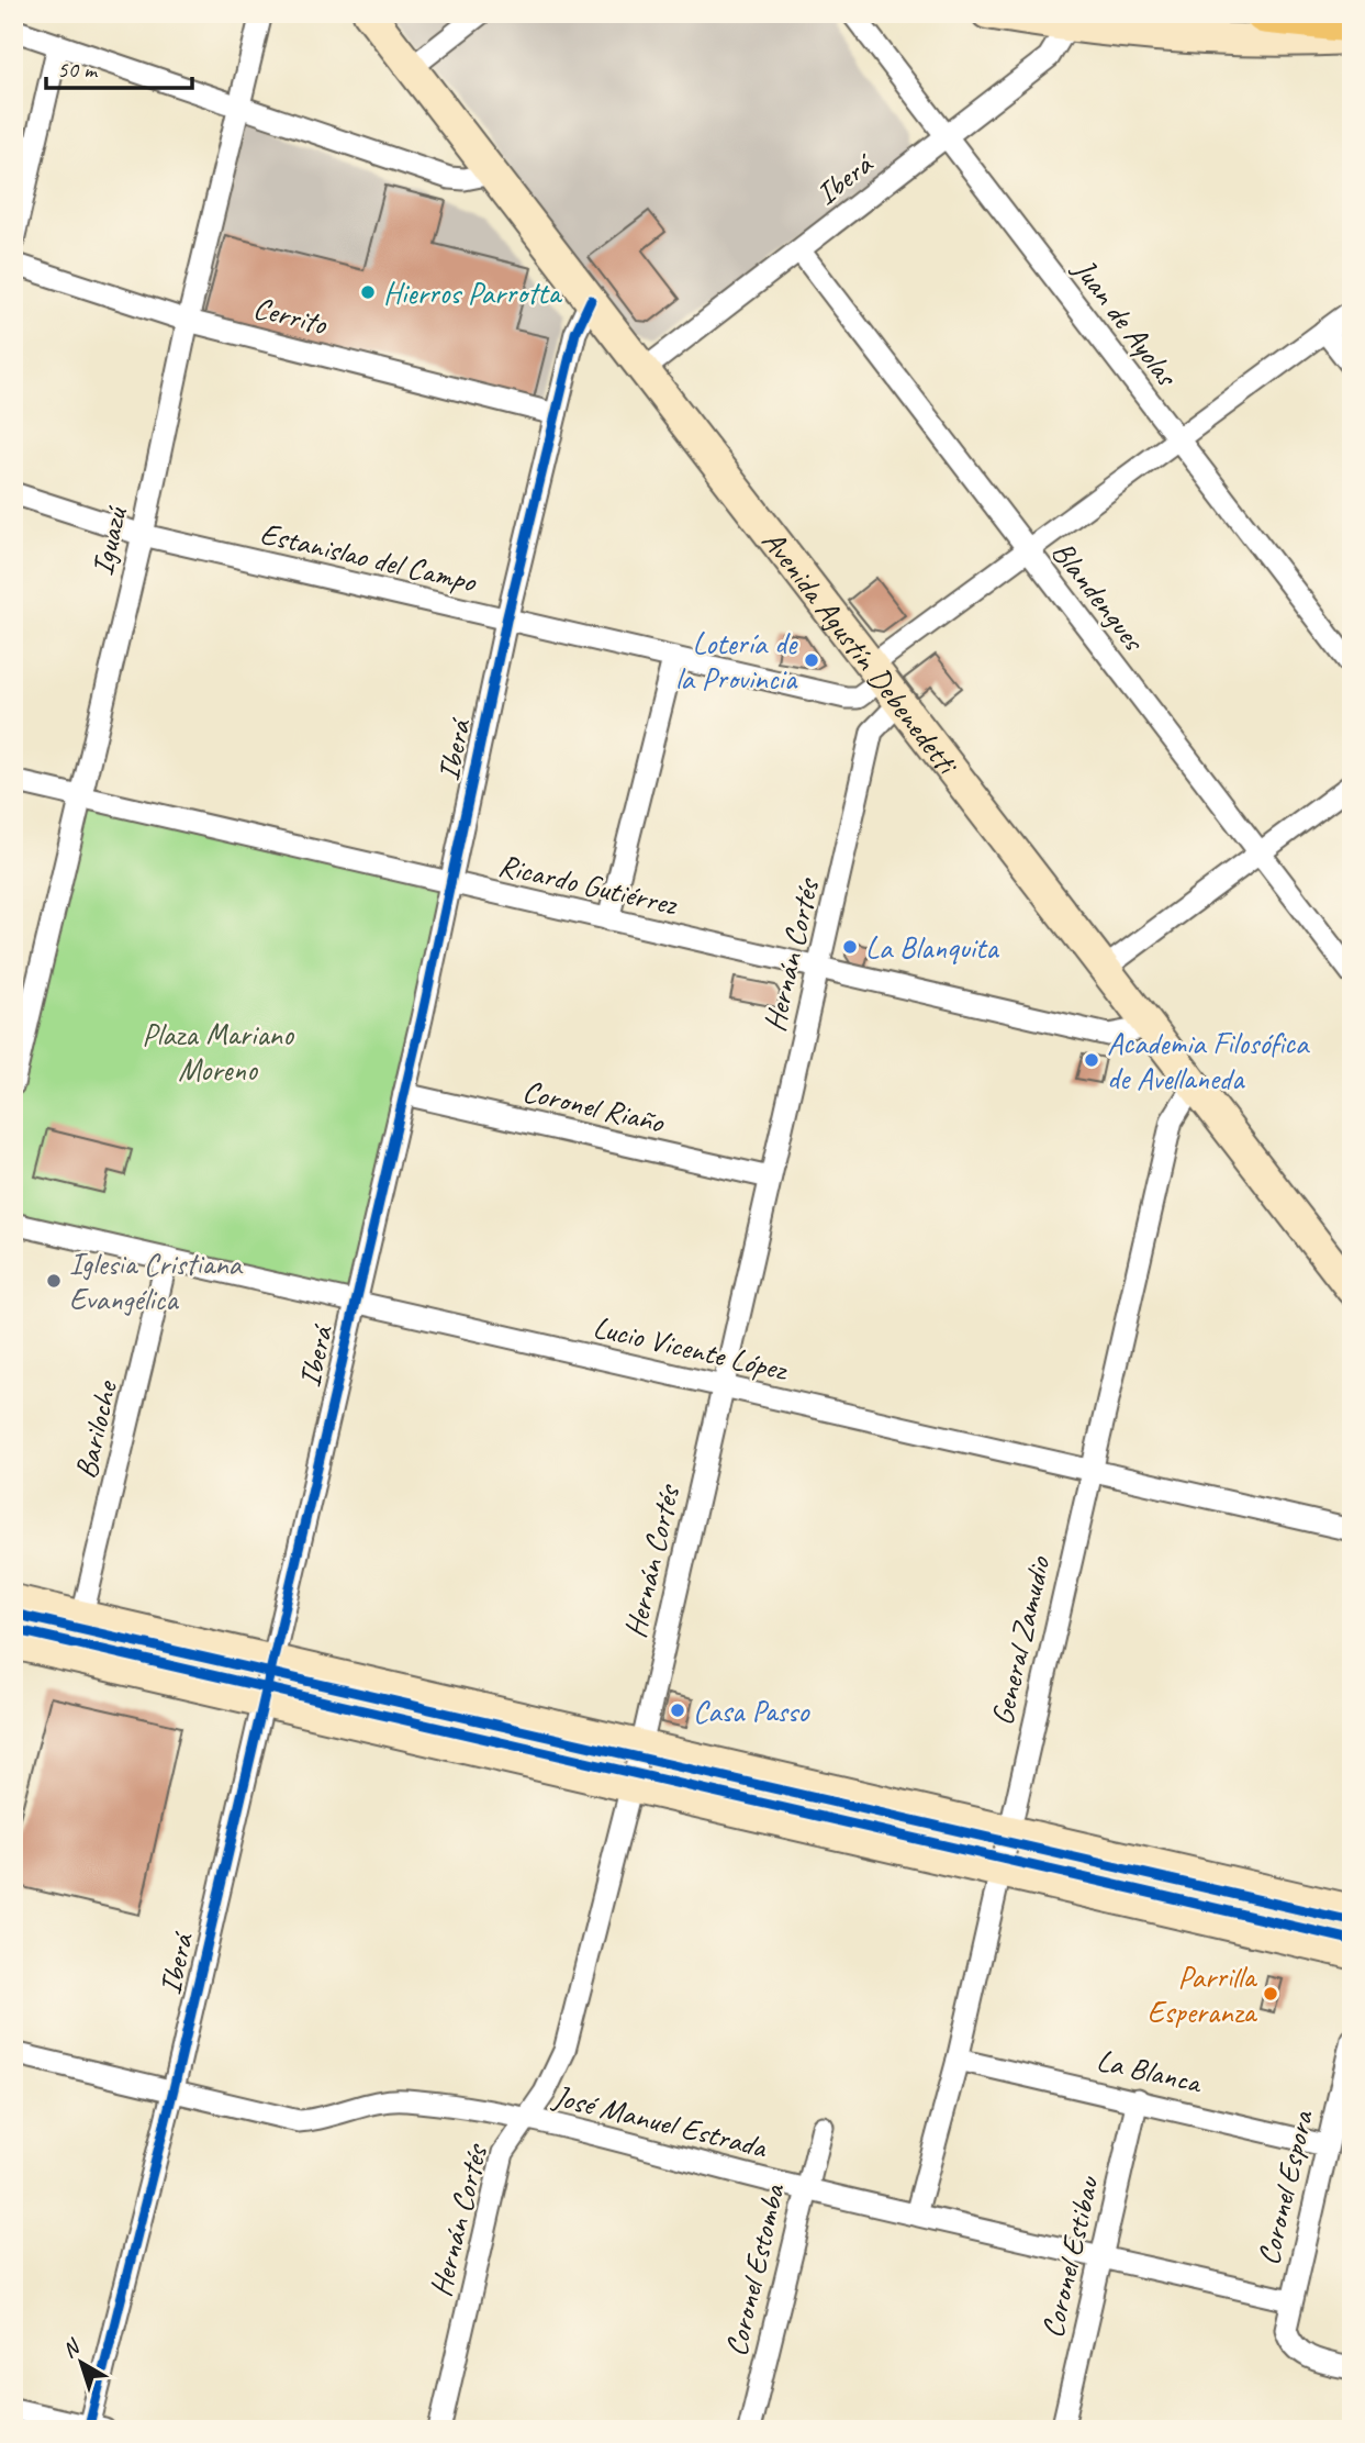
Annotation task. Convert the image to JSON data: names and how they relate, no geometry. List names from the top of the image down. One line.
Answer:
{"streets":{"main road":["Avenida Agustín Debenedetti"],"street":["Iberá","Cerrito","Juan de Ayolas","Iguazú","Estanislao del Campo","Blandengues","Ricardo Gutiérrez","Hernán Cortés","Coronel Riaño","Lucio Vicente López","Bariloche","General Zamudio","La Blanca","José Manuel Estrada","Coronel Espora","Coronel Estibau","Coronel Estomba"]},"crossings":[["Iberá","Cerrito"],["Iberá","Juan de Ayolas"],["Iberá","Estanislao del Campo"],["Iberá","Blandengues"],["Iberá","Avenida Agustín Debenedetti"],["Iberá","Ricardo Gutiérrez"],["Iberá","Coronel Riaño"],["Iberá","Lucio Vicente López"],["Iberá","José Manuel Estrada"],["Cerrito","Iguazú"],["Juan de Ayolas","Hernán Cortés"],["Iguazú","Estanislao del Campo"],["Iguazú","Ricardo Gutiérrez"],["Estanislao del Campo","Hernán Cortés"],["Blandengues","Hernán Cortés"],["Avenida Agustín Debenedetti","Ricardo Gutiérrez"],["Avenida Agustín Debenedetti","Hernán Cortés"],["Avenida Agustín Debenedetti","General Zamudio"],["Ricardo Gutiérrez","Hernán Cortés"],["Hernán Cortés","Coronel Riaño"],["Hernán Cortés","Lucio Vicente López"],["Hernán Cortés","José Manuel Estrada"],["Lucio Vicente López","Bariloche"],["Lucio Vicente López","General Zamudio"],["General Zamudio","La Blanca"],["General Zamudio","José Manuel Estrada"],["La Blanca","Coronel Espora"],["La Blanca","Coronel Estibau"],["José Manuel Estrada","Coronel Espora"],["José Manuel Estrada","Coronel Estibau"],["José Manuel Estrada","Coronel Estomba"]],"parks":["Plaza Mariano Moreno"],"places":["Hierros Parrotta","Lotería de la Provincia","La Blanquita","Academia Filosófica de Avellaneda","Iglesia Cristiana Evangélica","Casa Passo","Parrilla Esperanza"],"scale_bar":"50 m","north":"top left"}
